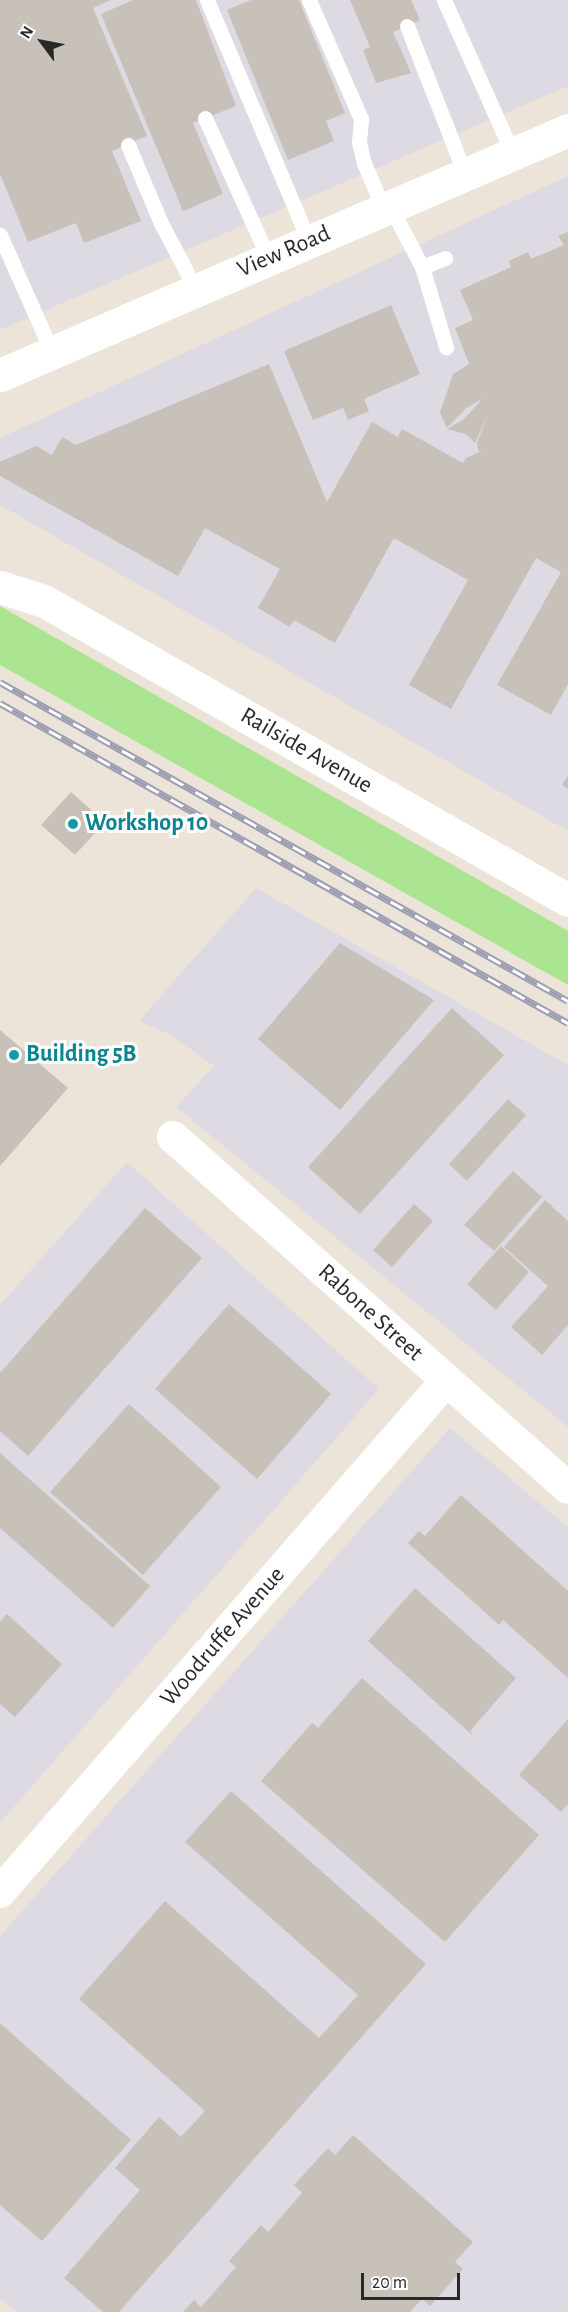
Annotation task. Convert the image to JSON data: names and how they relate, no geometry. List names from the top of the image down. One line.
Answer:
{"streets":{"main road":["View Road","Railside Avenue"],"street":["Rabone Street","Woodruffe Avenue"]},"crossings":[["Rabone Street","Woodruffe Avenue"]],"places":["Workshop 10","Building 5B"],"scale_bar":"20 m","north":"top left"}
